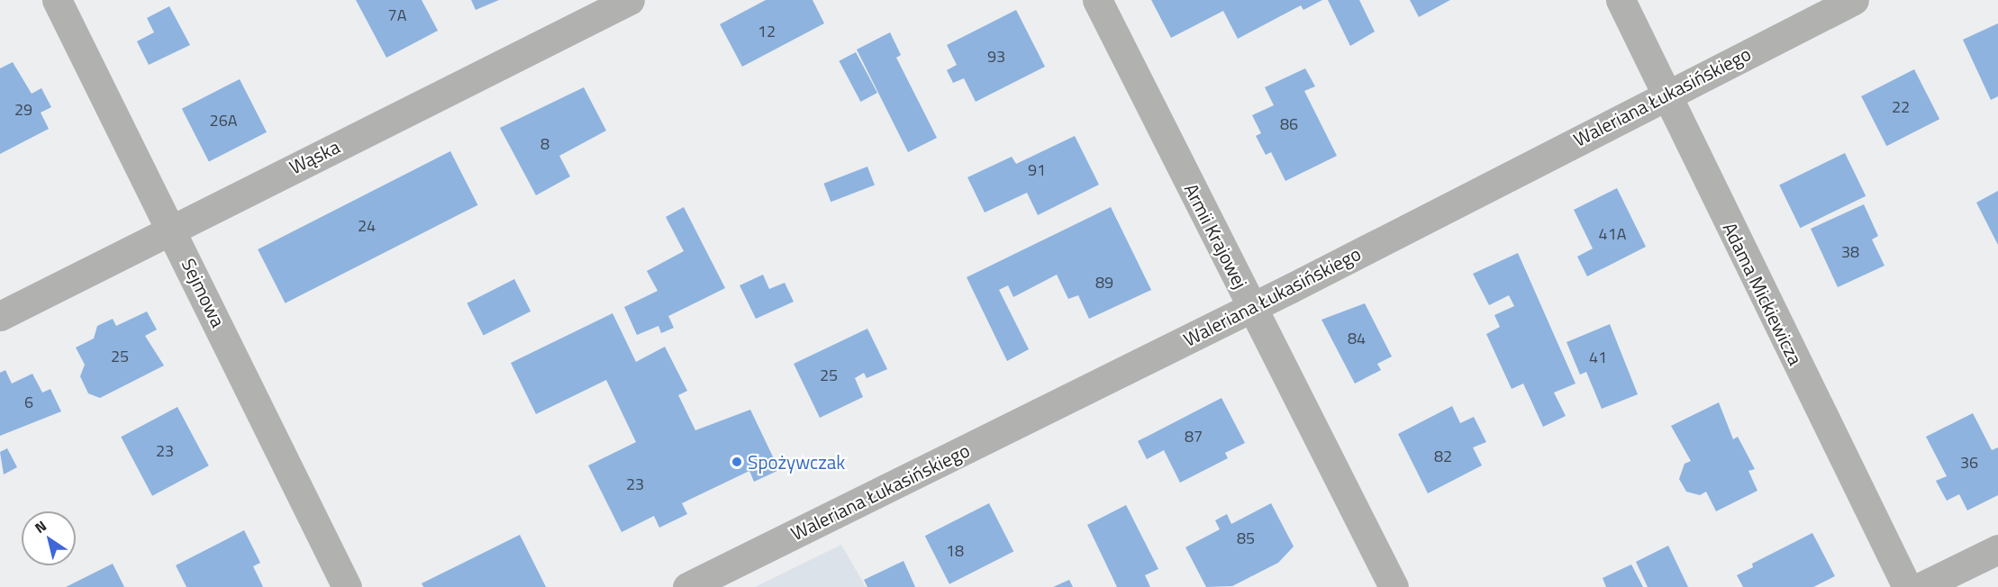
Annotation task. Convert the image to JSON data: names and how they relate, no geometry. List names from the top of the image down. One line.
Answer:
{"streets":{"street":["Waleriana Łukasińskiego","Wąska","Armii Krajowej","Sejmowa","Adama Mickiewicza"]},"crossings":[["Waleriana Łukasińskiego","Armii Krajowej"],["Waleriana Łukasińskiego","Adama Mickiewicza"],["Wąska","Sejmowa"]],"places":["Spożywczak"],"house_numbers":["7A","12","93","22","29","26A","86","8","91","24","41A","38","89","84","25","41","25","6","87","23","82","36","23","85","18"],"north":"top left"}
